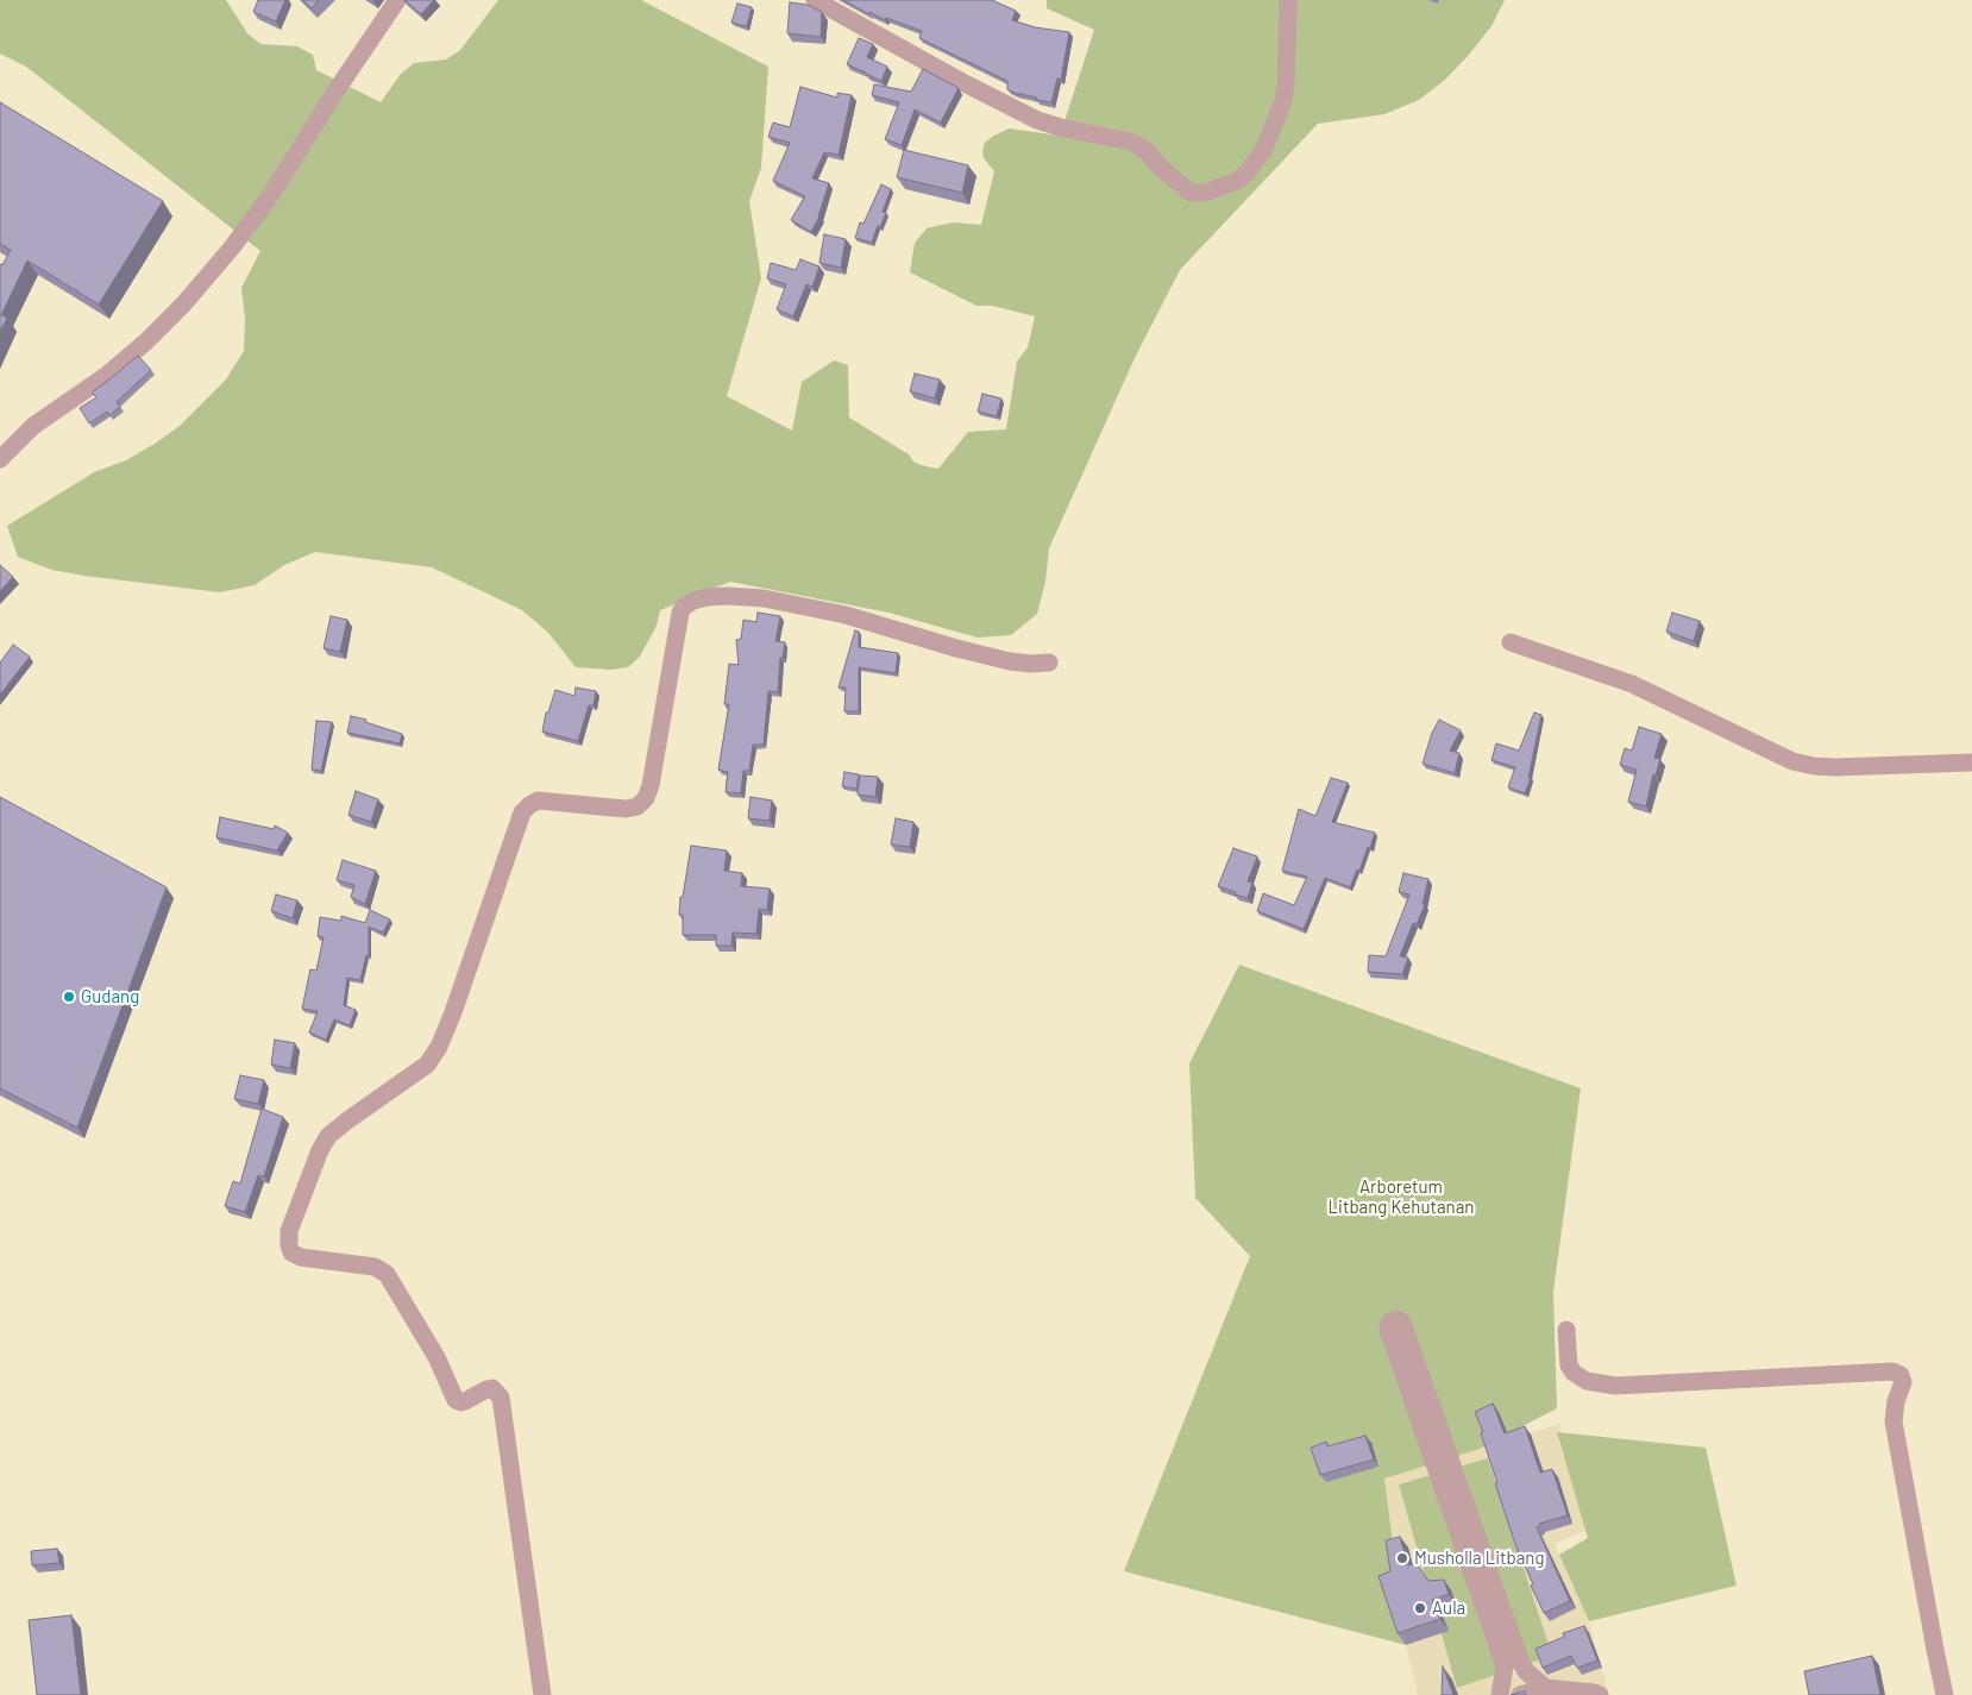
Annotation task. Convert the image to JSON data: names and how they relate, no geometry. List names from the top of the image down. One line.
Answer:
{"parks":["Arboretum Litbang Kehutanan"],"places":["Gudang","Musholla Litbang","Aula"]}
